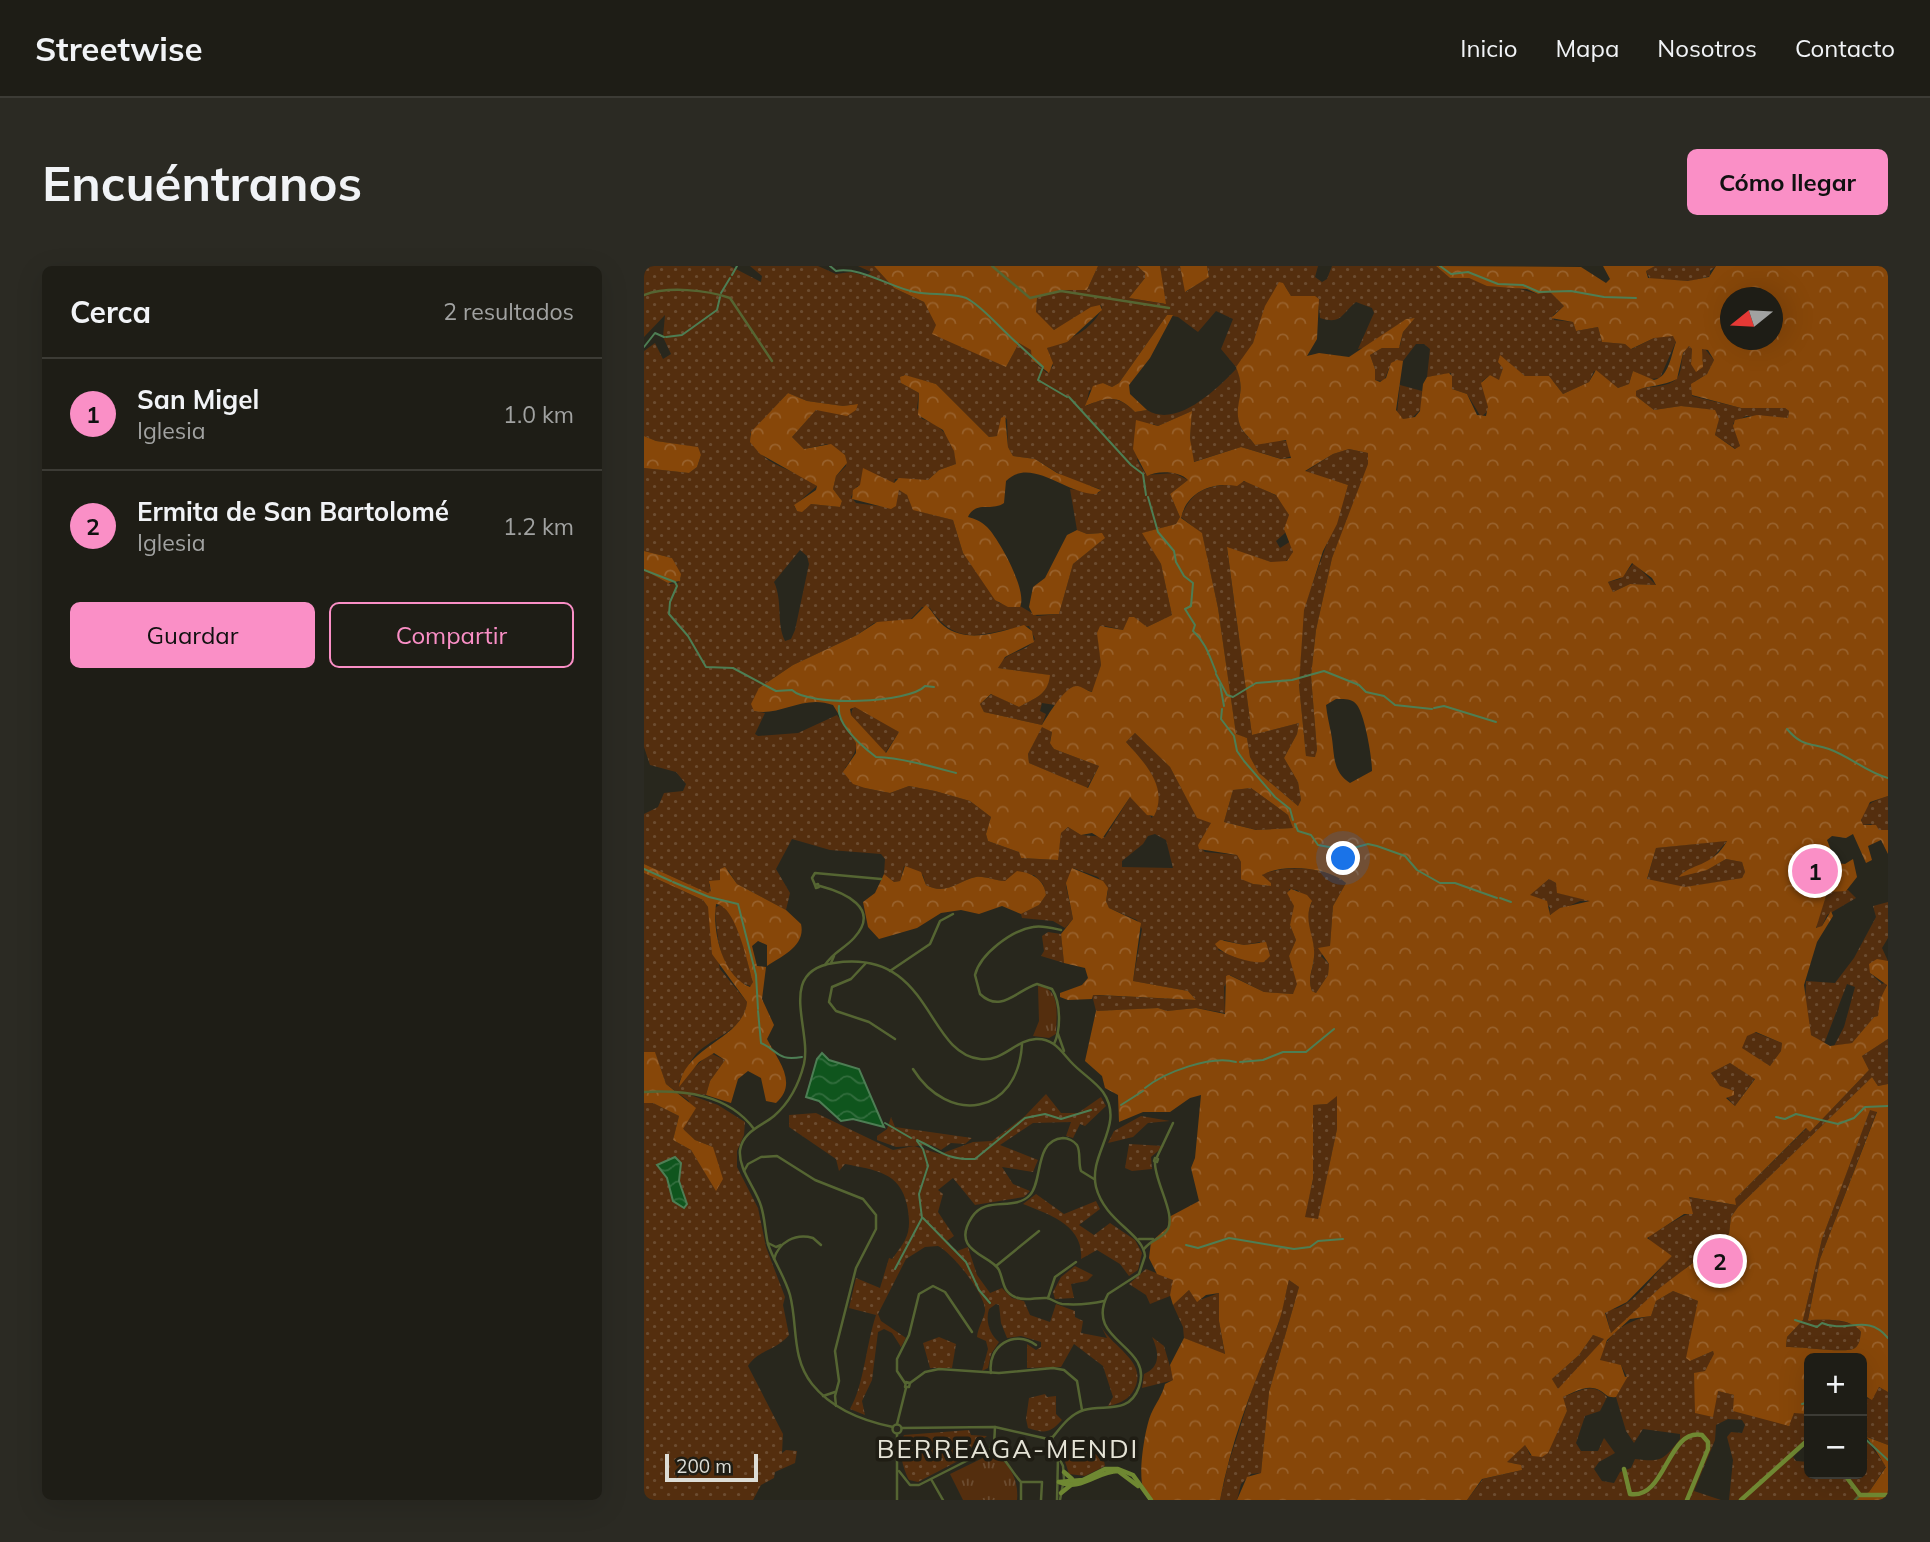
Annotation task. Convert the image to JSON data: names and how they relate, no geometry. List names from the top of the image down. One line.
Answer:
{"districts":["BERREAGA-MENDI"],"scale_bar":"200 m","north":"left","page":{"header":"Streetwise","nav":["Inicio","Mapa","Nosotros","Contacto"],"buttons":["Cómo llegar",["Guardar","Compartir"]],"title":"Encuéntranos","heading":["Cerca","2 resultados"],"list":[{"mark":"1","name":"San Migel","note":"Iglesia","value":"1.0 km"},{"mark":"2","name":"Ermita de San Bartolomé","note":"Iglesia","value":"1.2 km"}],"pins":["1","2"],"map_buttons":["+","−"],"scale":"200 m"}}
